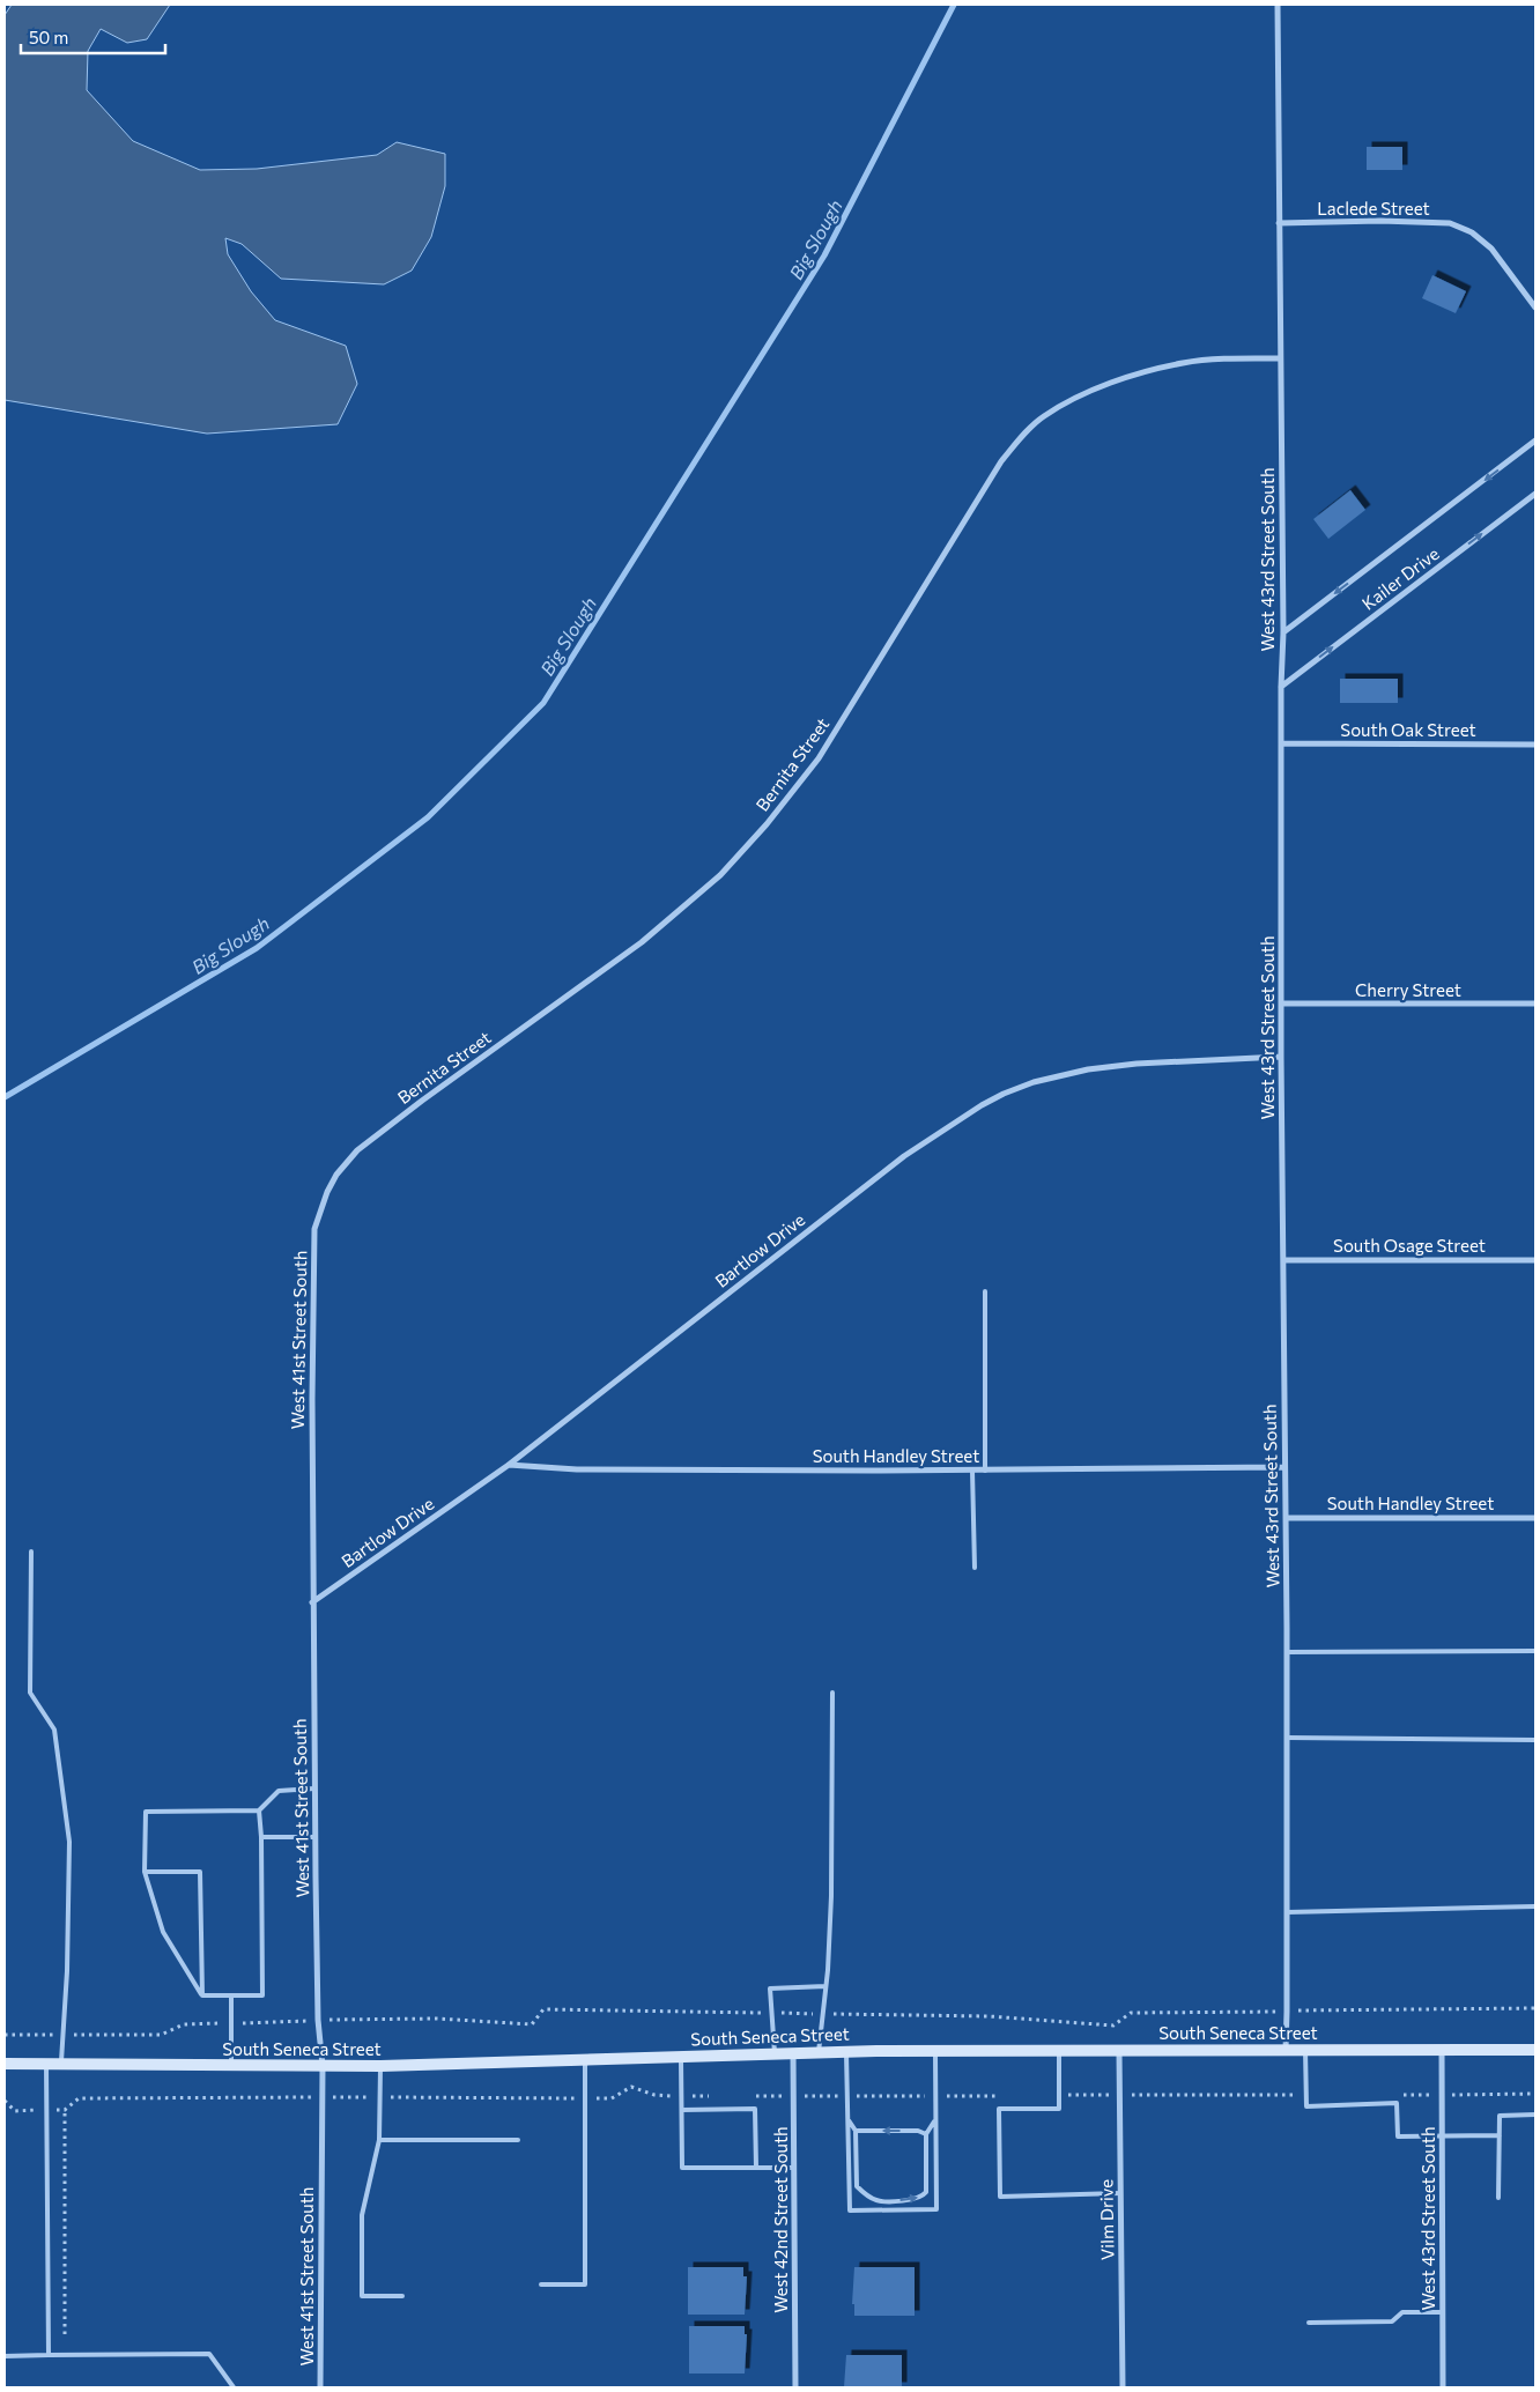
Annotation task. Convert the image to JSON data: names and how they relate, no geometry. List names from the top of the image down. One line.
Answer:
{"streets":{"street":["Laclede Street","West 43rd Street South","Kailer Drive","South Oak Street","Bernita Street","Cherry Street","South Osage Street","Bartlow Drive","West 41st Street South","South Handley Street","South Seneca Street","West 42nd Street South","Vilm Drive"]},"crossings":[["Laclede Street","West 43rd Street South"],["West 43rd Street South","Kailer Drive"],["West 43rd Street South","South Oak Street"],["West 43rd Street South","Bernita Street"],["West 43rd Street South","Cherry Street"],["West 43rd Street South","South Osage Street"],["West 43rd Street South","Bartlow Drive"],["West 43rd Street South","South Handley Street"],["West 43rd Street South","South Seneca Street"],["Bernita Street","West 41st Street South"],["Bartlow Drive","West 41st Street South"],["Bartlow Drive","South Handley Street"],["West 41st Street South","South Seneca Street"],["South Seneca Street","West 42nd Street South"],["South Seneca Street","Vilm Drive"]],"water":["Big Slough"],"scale_bar":"50 m"}
